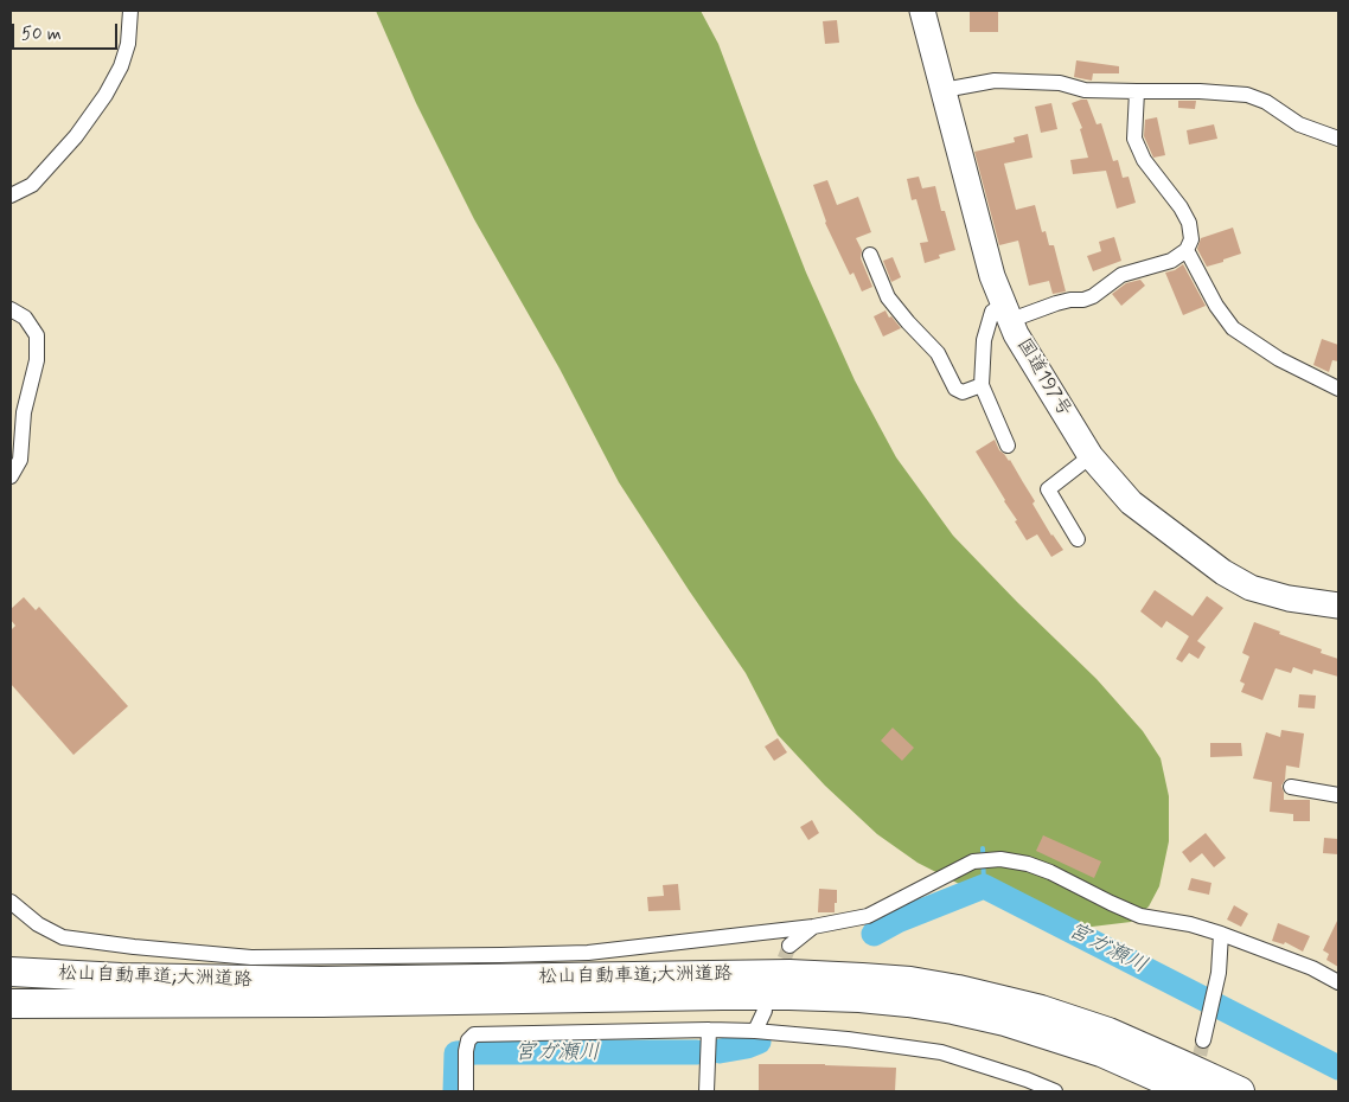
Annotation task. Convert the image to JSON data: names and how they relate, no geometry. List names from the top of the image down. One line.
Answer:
{"streets":{"highway":["国道197号","松山自動車道;大洲道路"]},"water":["宮ガ瀬川"],"scale_bar":"50 m"}
